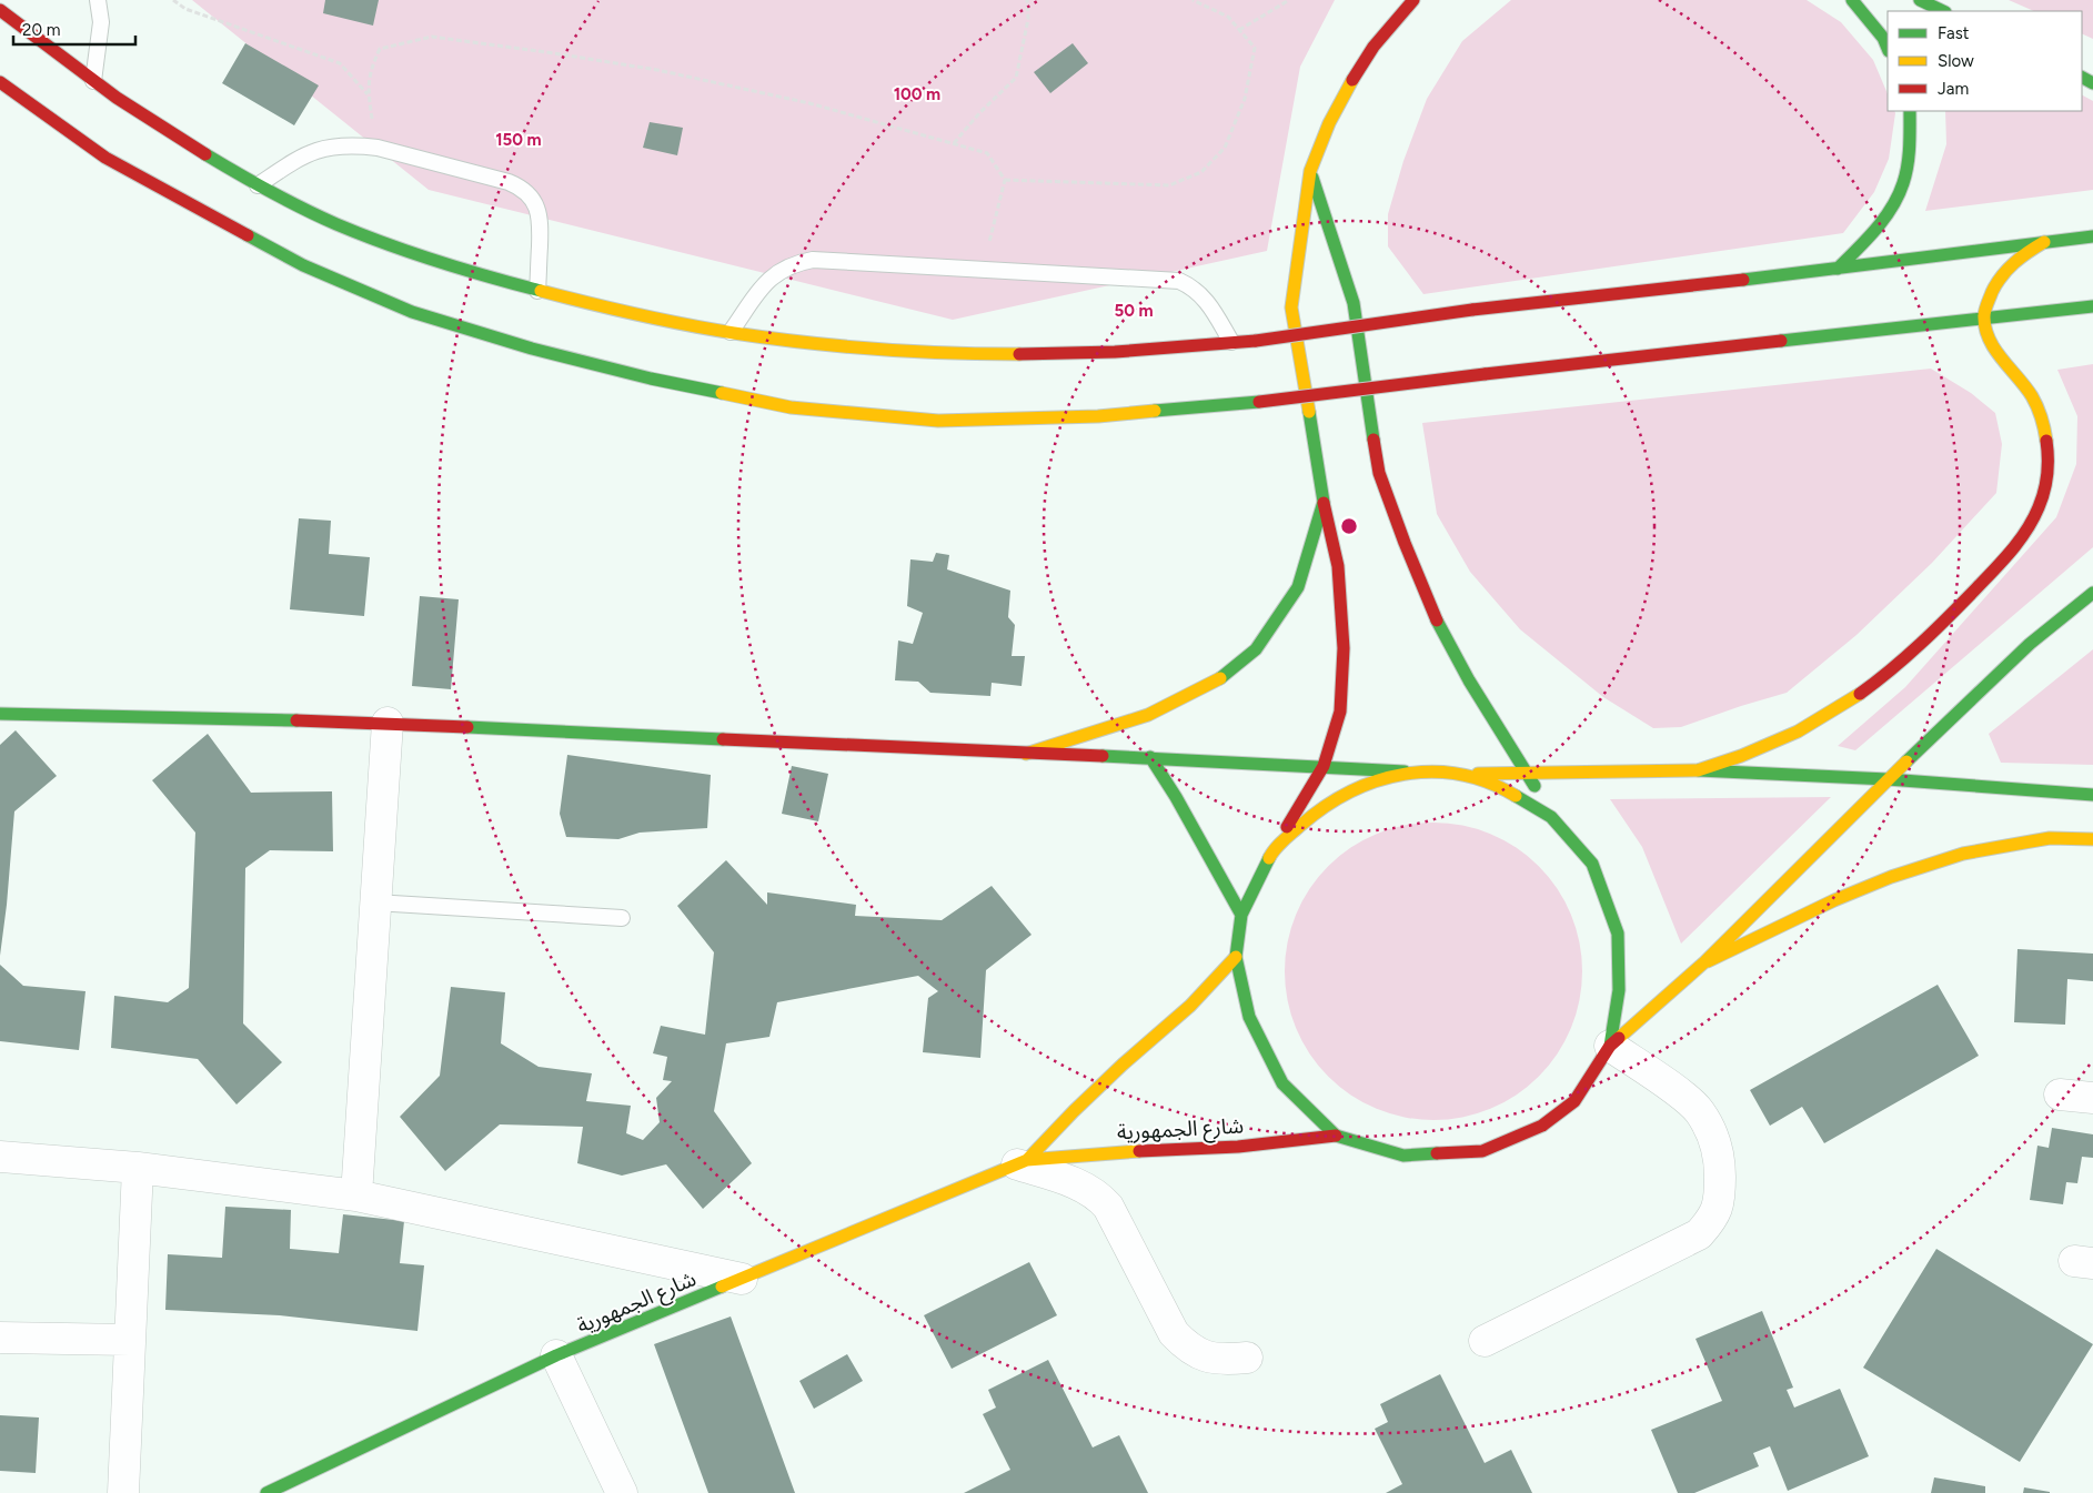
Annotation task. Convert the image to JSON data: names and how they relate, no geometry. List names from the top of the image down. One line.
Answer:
{"streets":{"main road":["شارع الجمهورية"]},"legend":["Fast","Slow","Jam"],"scale_bar":"20 m","rings":["100 m","150 m","50 m"]}
